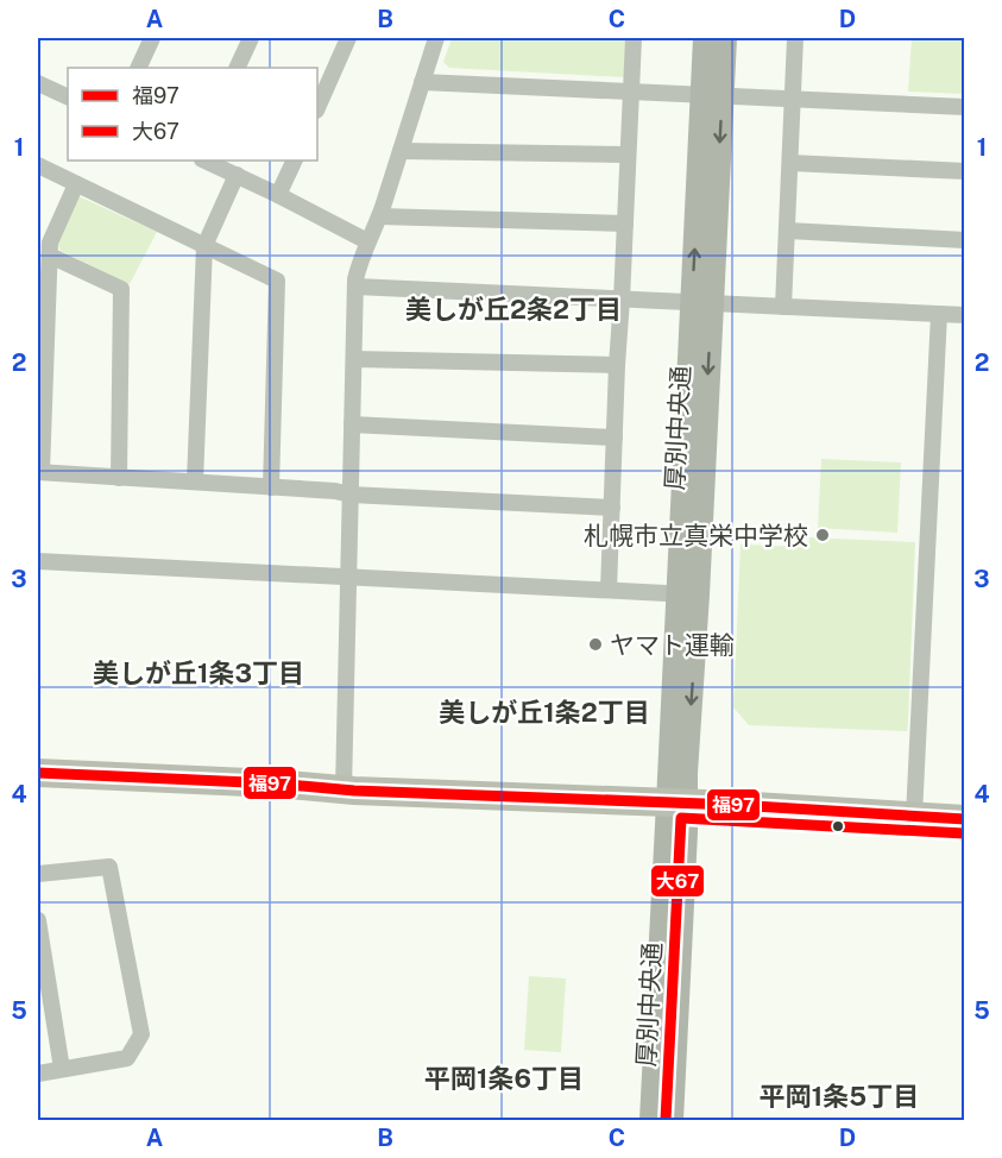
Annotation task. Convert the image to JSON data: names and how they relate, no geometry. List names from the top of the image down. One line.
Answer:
{"streets":{"street":["厚別中央通"]},"districts":["美しが丘2条2丁目","美しが丘1条3丁目","美しが丘1条2丁目","平岡1条6丁目","平岡1条5丁目"],"places":["札幌市立真栄中学校","ヤマト運輸"],"lines":["transit line 福97","transit line 大67"],"legend":["福97","大67"],"grid":{"columns":["A","B","C","D"],"rows":["1","2","3","4","5"]}}
